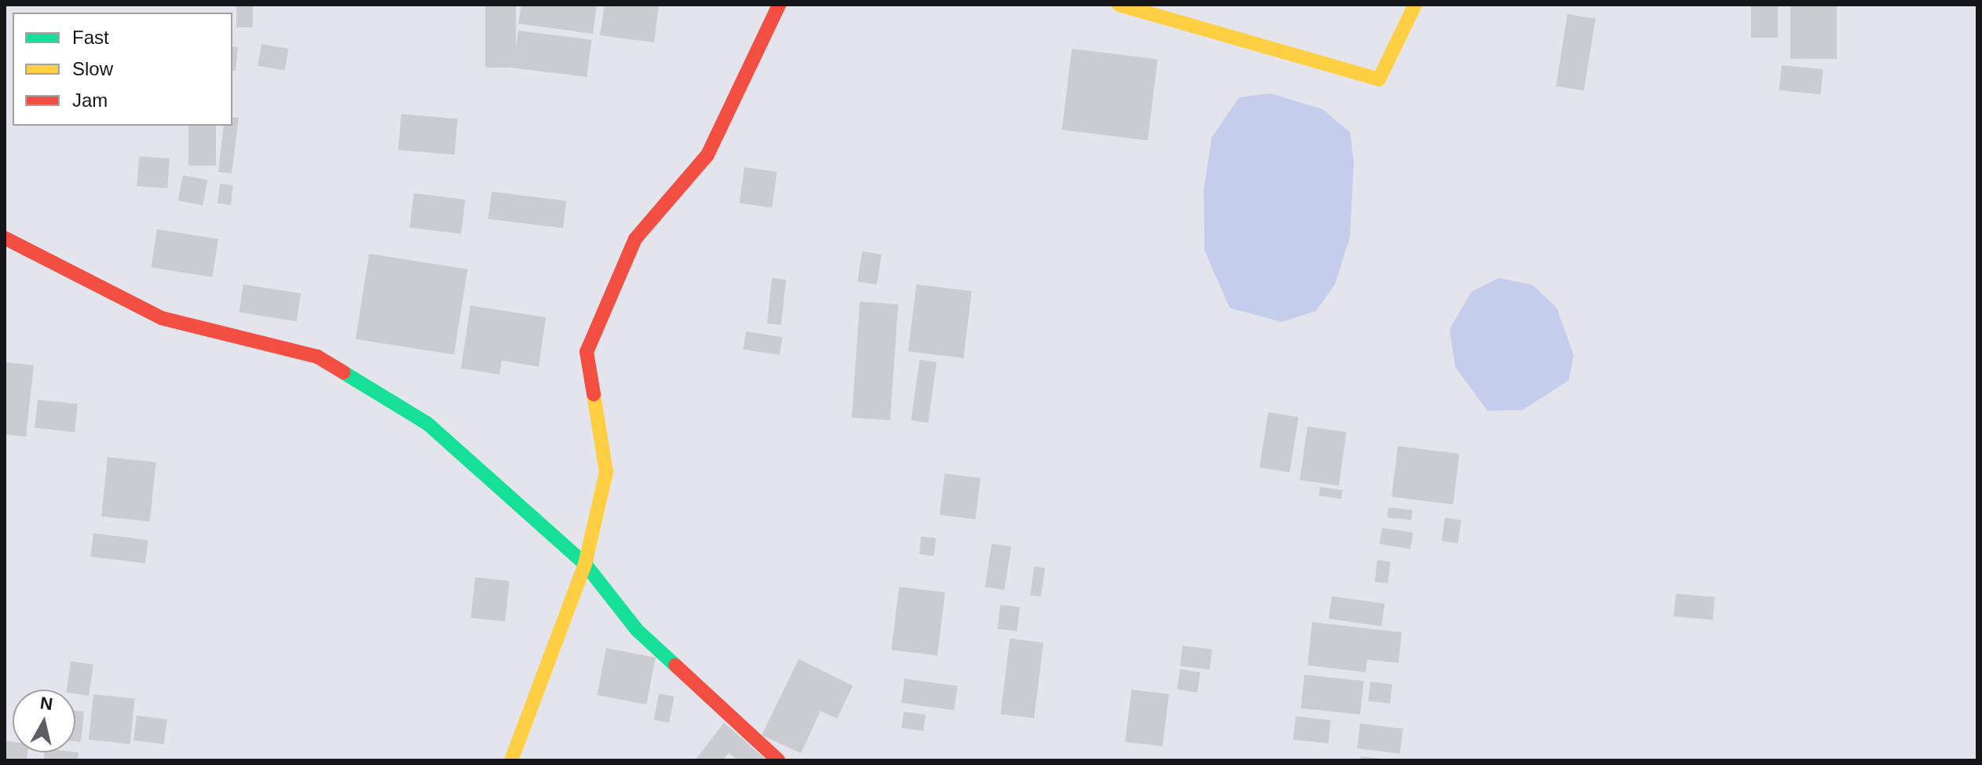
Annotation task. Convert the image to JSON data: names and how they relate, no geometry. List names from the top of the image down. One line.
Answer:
{"legend":["Fast","Slow","Jam"],"north":"top"}
